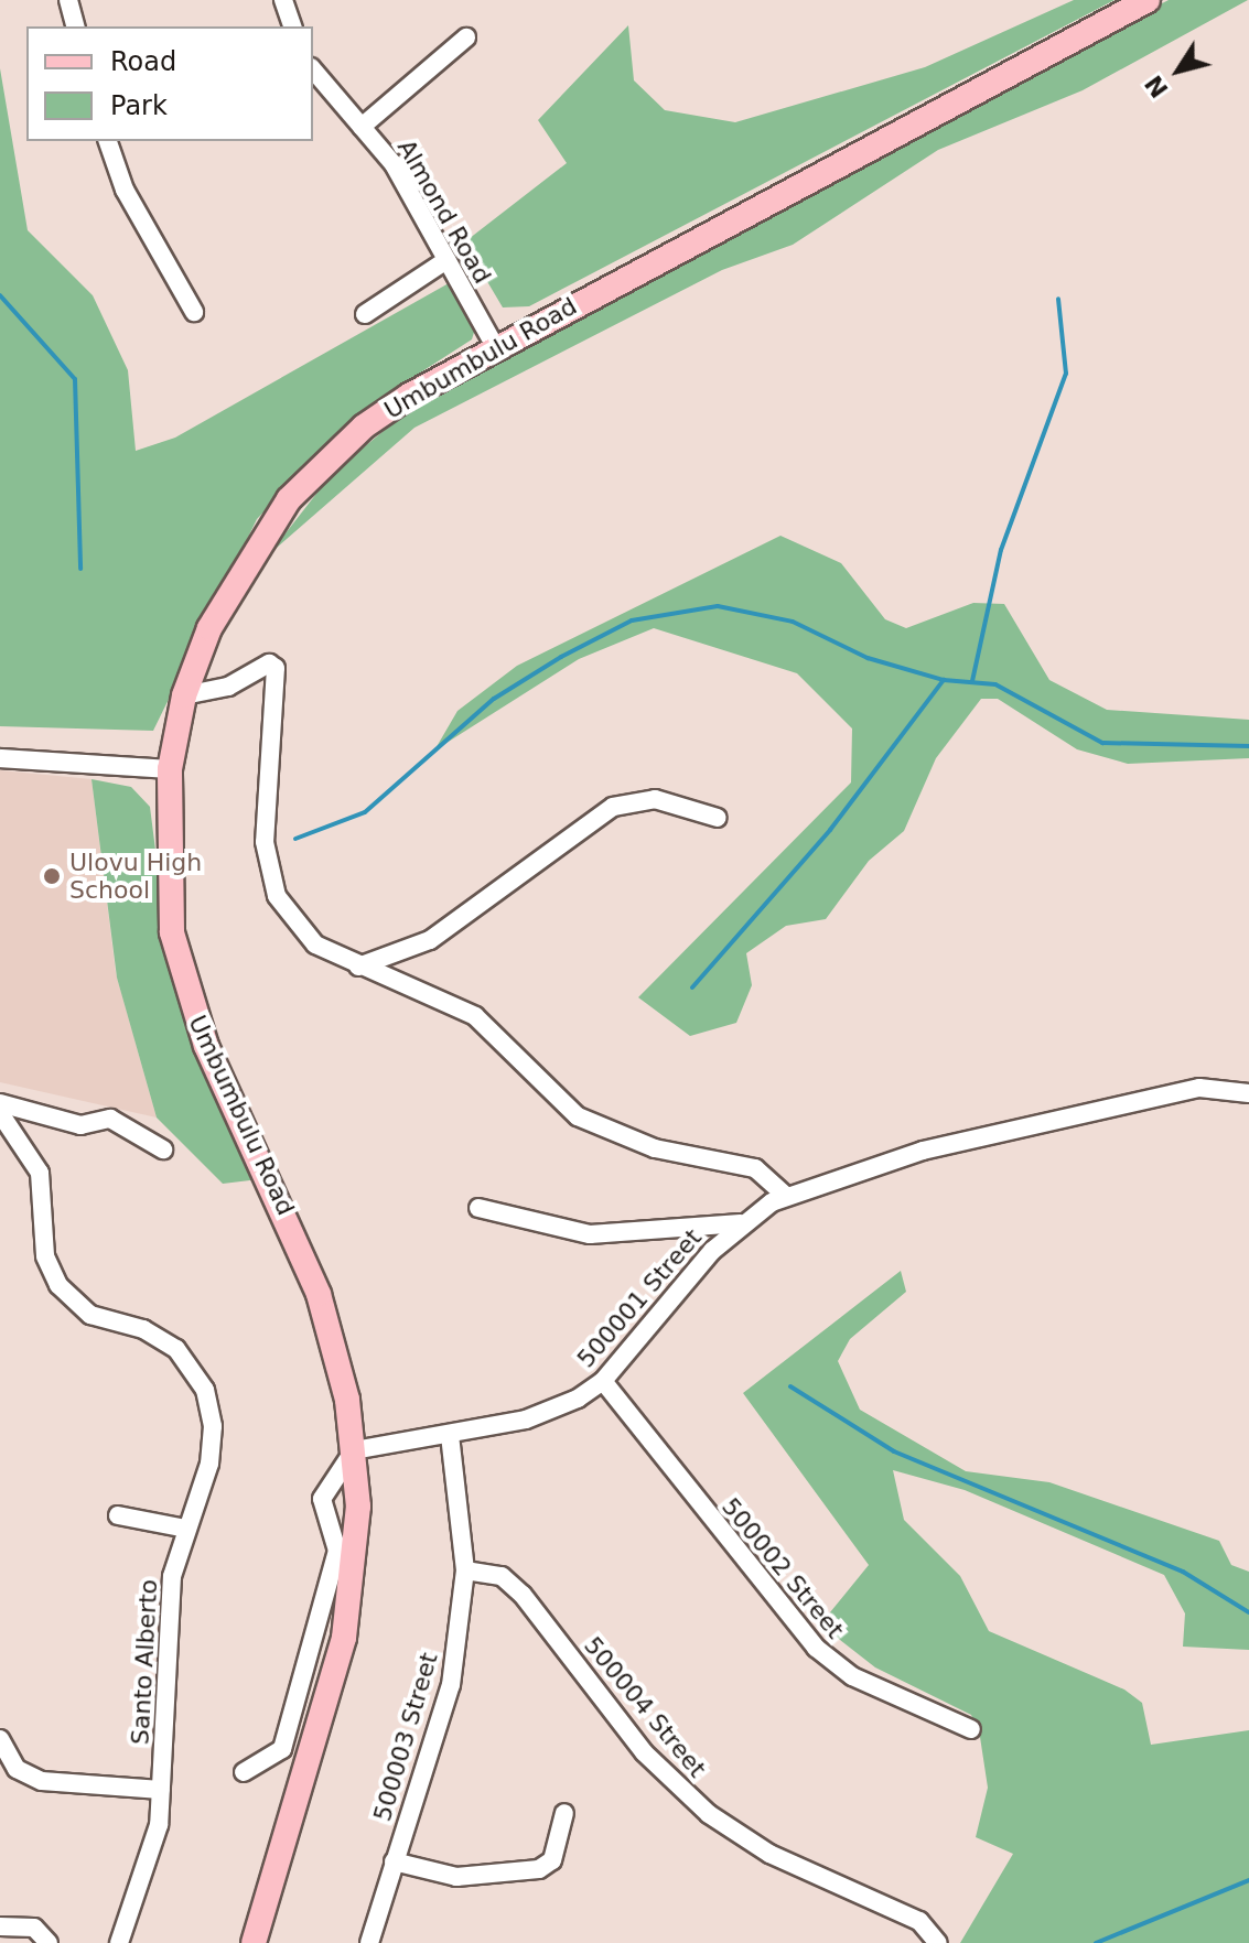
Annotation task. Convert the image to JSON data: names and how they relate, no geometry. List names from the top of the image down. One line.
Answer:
{"streets":{"main road":["Umbumbulu Road"],"street":["Almond Road","500001 Street","500002 Street","Santo Alberto","500004 Street","500003 Street"]},"crossings":[["Almond Road","Umbumbulu Road"],["Umbumbulu Road","500001 Street"],["500001 Street","500002 Street"],["500001 Street","500003 Street"],["500004 Street","500003 Street"]],"places":["Ulovu High School"],"legend":["Road","Park"],"north":"bottom left"}
